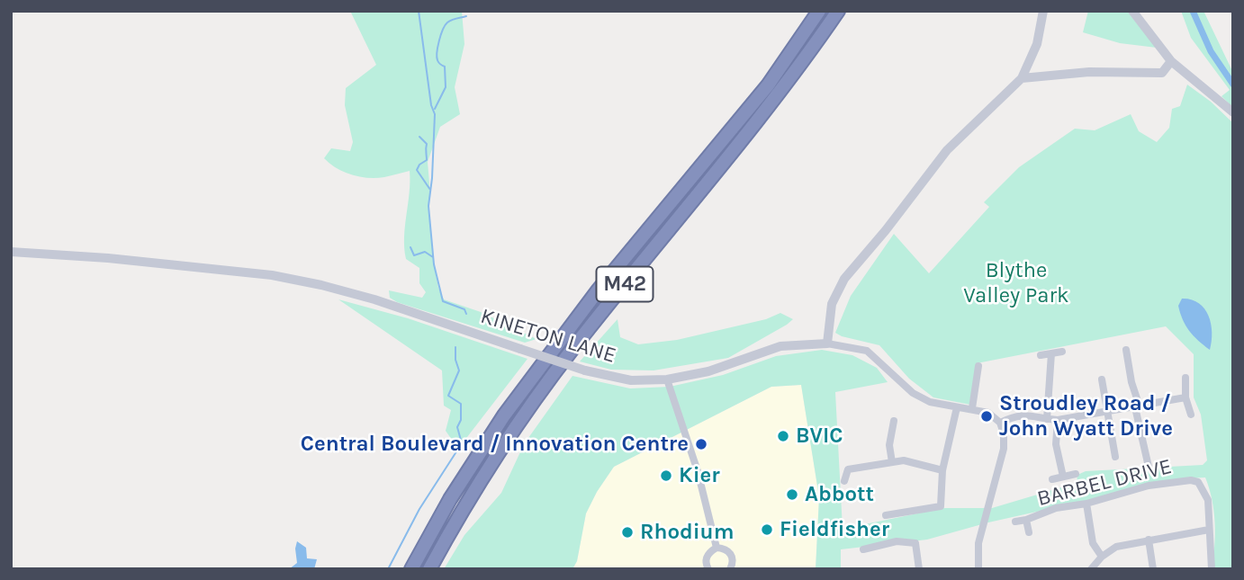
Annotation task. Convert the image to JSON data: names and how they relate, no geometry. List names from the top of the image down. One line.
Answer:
{"streets":{"highway":["M42"],"street":["KINETON LANE","BARBEL DRIVE"]},"parks":["Blythe Valley Park"],"places":["Stroudley Road / John Wyatt Drive","BVIC","Central Boulevard / Innovation Centre","Kier","Abbott","Fieldfisher","Rhodium"]}
